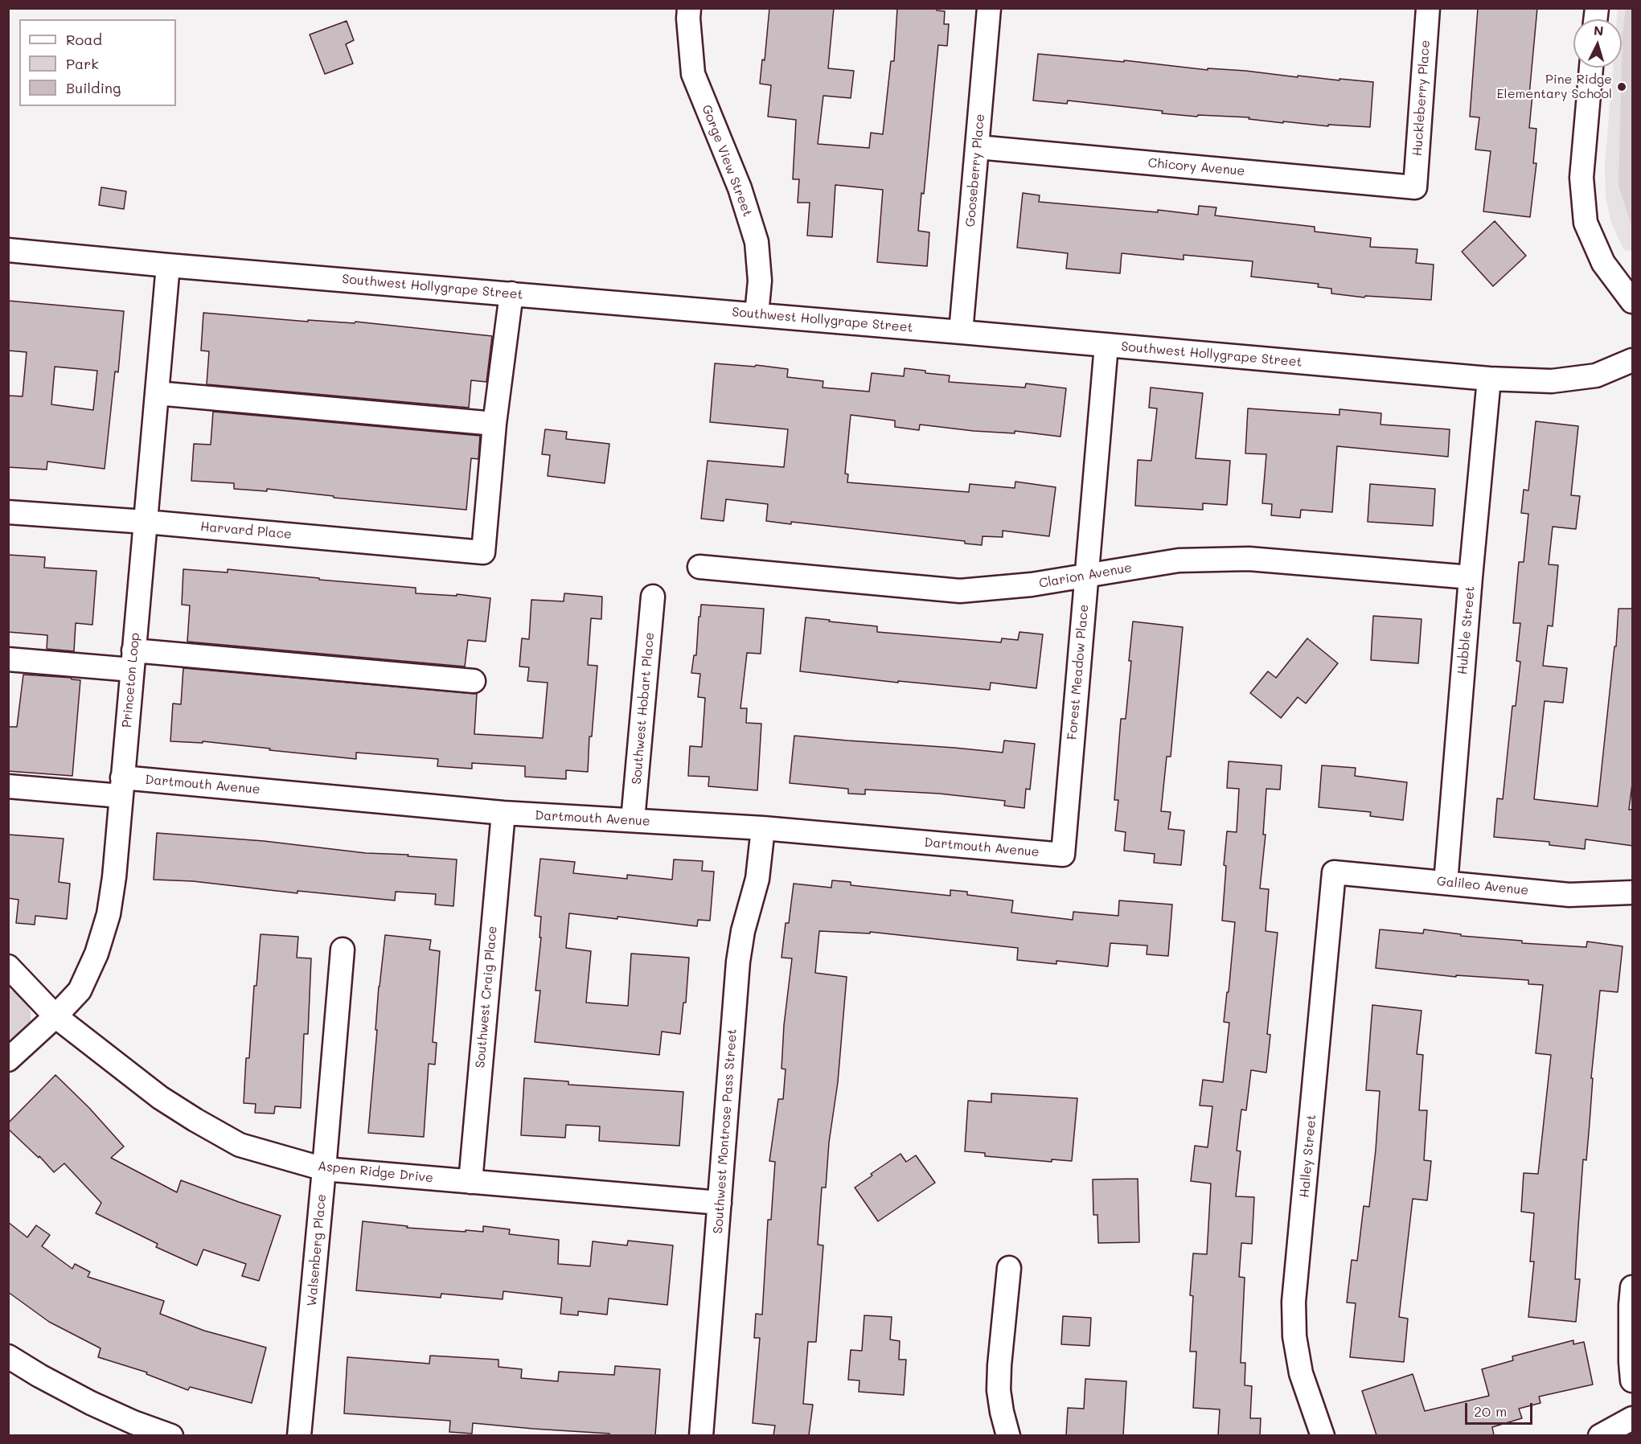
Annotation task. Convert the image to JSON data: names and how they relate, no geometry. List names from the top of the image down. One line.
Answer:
{"streets":{"street":["Huckleberry Place","Gorge View Street","Chicory Avenue","Gooseberry Place","Southwest Hollygrape Street","Harvard Place","Clarion Avenue","Hubble Street","Forest Meadow Place","Princeton Loop","Southwest Hobart Place","Dartmouth Avenue","Galileo Avenue","Southwest Craig Place","Southwest Montrose Pass Street","Halley Street","Aspen Ridge Drive","Walsenberg Place"]},"crossings":[["Huckleberry Place","Chicory Avenue"],["Gorge View Street","Southwest Hollygrape Street"],["Chicory Avenue","Gooseberry Place"],["Gooseberry Place","Southwest Hollygrape Street"],["Southwest Hollygrape Street","Hubble Street"],["Southwest Hollygrape Street","Forest Meadow Place"],["Southwest Hollygrape Street","Princeton Loop"],["Harvard Place","Princeton Loop"],["Clarion Avenue","Hubble Street"],["Clarion Avenue","Forest Meadow Place"],["Hubble Street","Galileo Avenue"],["Forest Meadow Place","Dartmouth Avenue"],["Princeton Loop","Dartmouth Avenue"],["Princeton Loop","Aspen Ridge Drive"],["Southwest Hobart Place","Dartmouth Avenue"],["Dartmouth Avenue","Southwest Craig Place"],["Dartmouth Avenue","Southwest Montrose Pass Street"],["Galileo Avenue","Halley Street"],["Southwest Craig Place","Aspen Ridge Drive"],["Southwest Montrose Pass Street","Aspen Ridge Drive"],["Aspen Ridge Drive","Walsenberg Place"]],"places":["Pine Ridge Elementary School"],"legend":["Road","Park","Building"],"scale_bar":"20 m","north":"top"}
